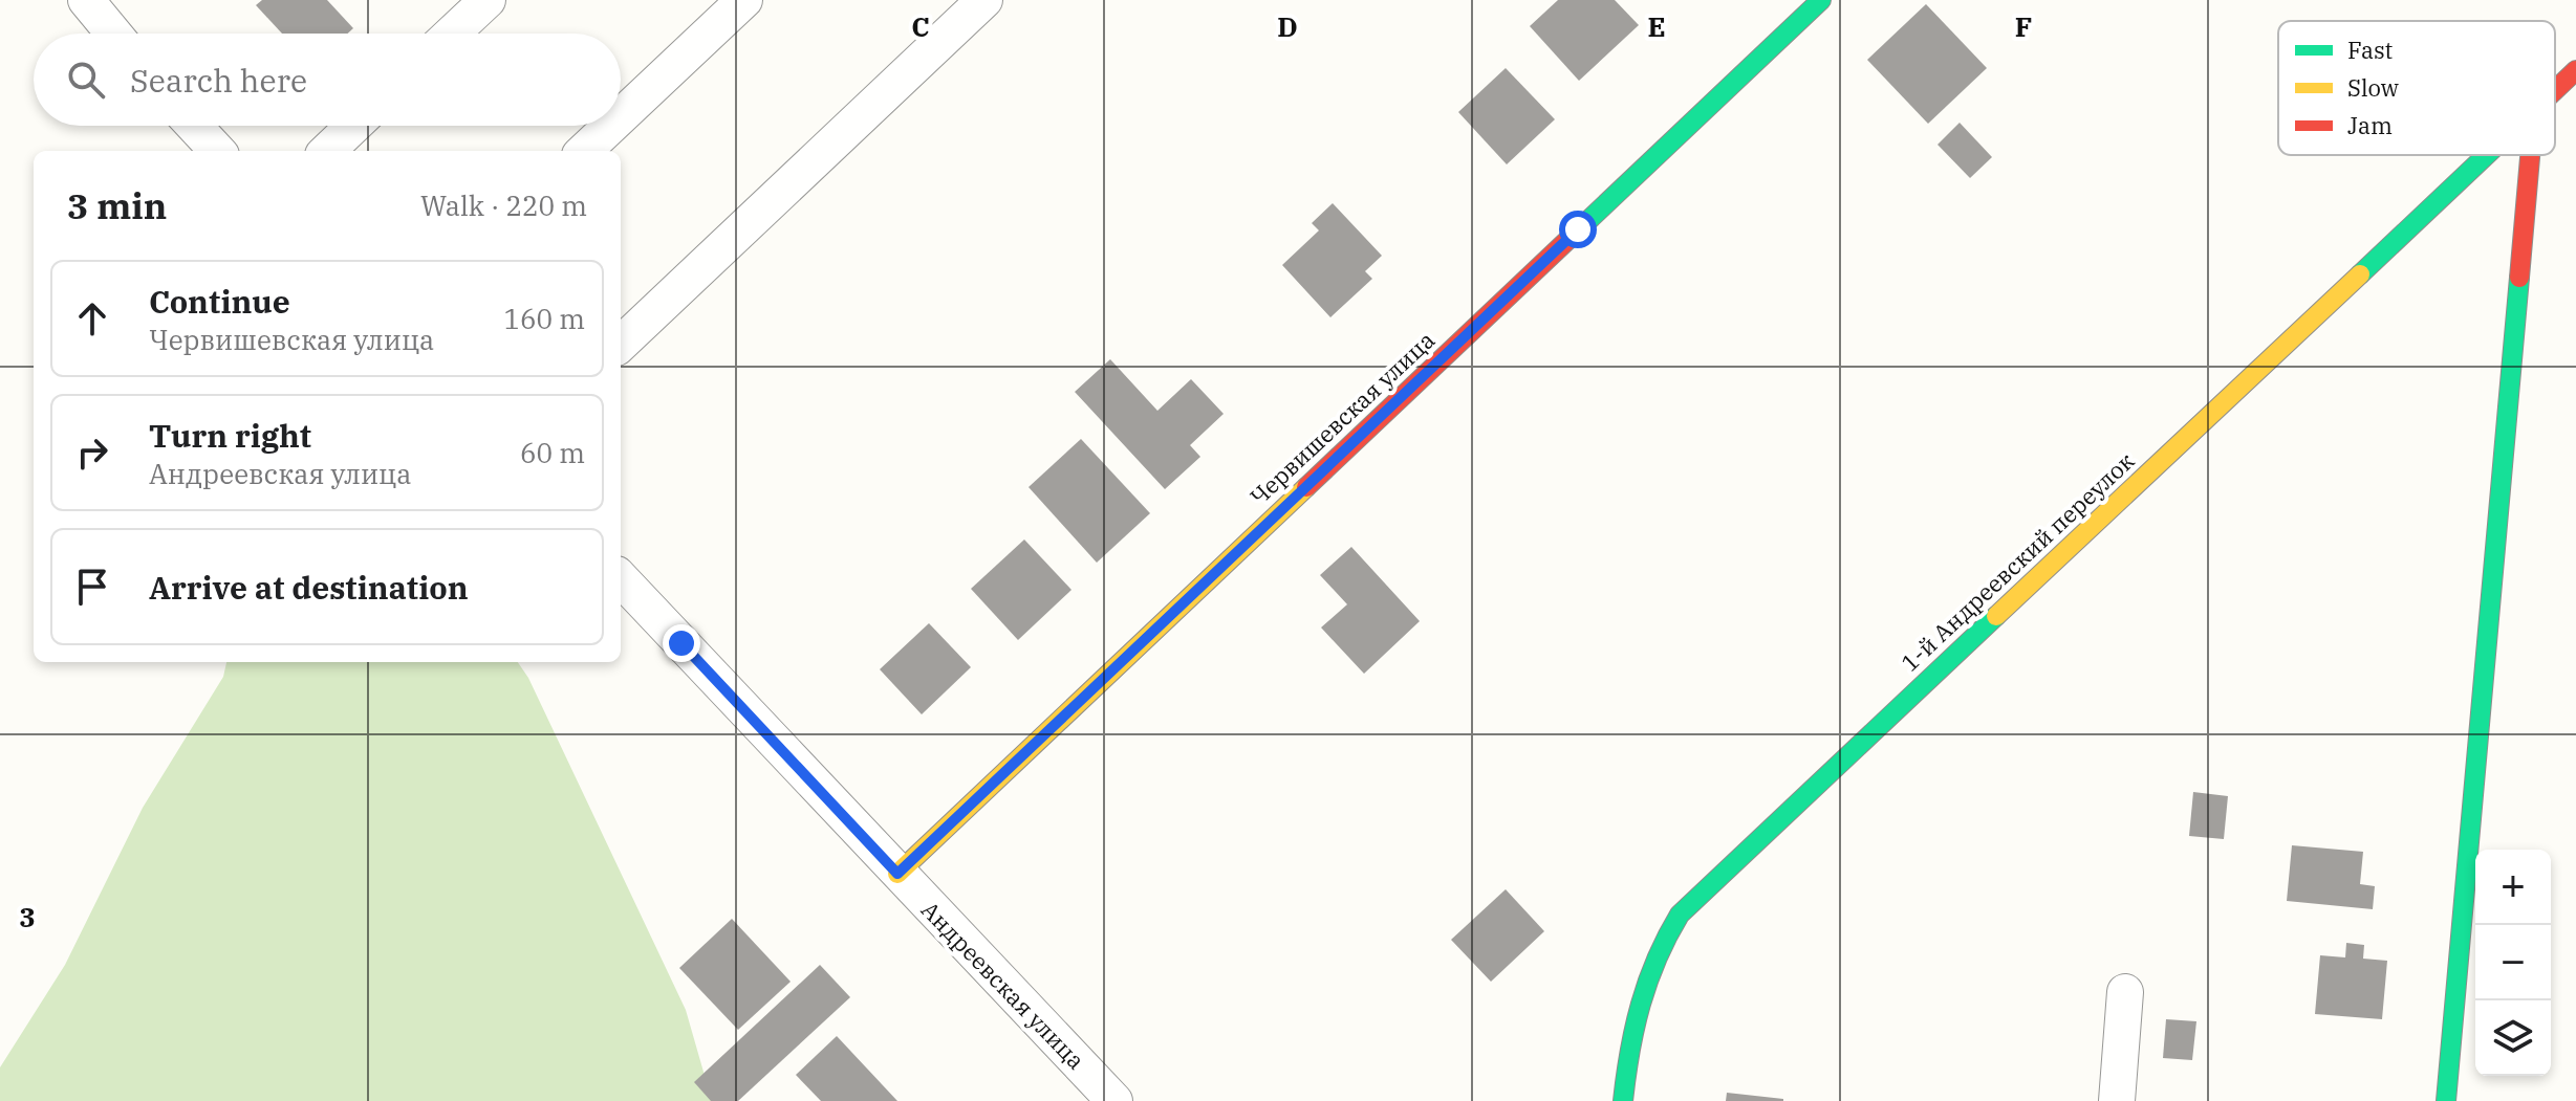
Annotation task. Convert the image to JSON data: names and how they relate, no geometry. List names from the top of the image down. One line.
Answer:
{"streets":{"street":["Червишевская улица","1-й Андреевский переулок","Андреевская улица"]},"crossings":[["Червишевская улица","Андреевская улица"]],"legend":["Fast","Slow","Jam"],"page":{"search":"Search here","heading":["3 min","Walk · 220 m"],"list":[["Continue","Червишевская улица","160 m"],["Turn right","Андреевская улица","60 m"],"Arrive at destination"],"map_buttons":["+","−"]},"grid":{"columns":["C","D","E","F"],"rows":["3"]}}
